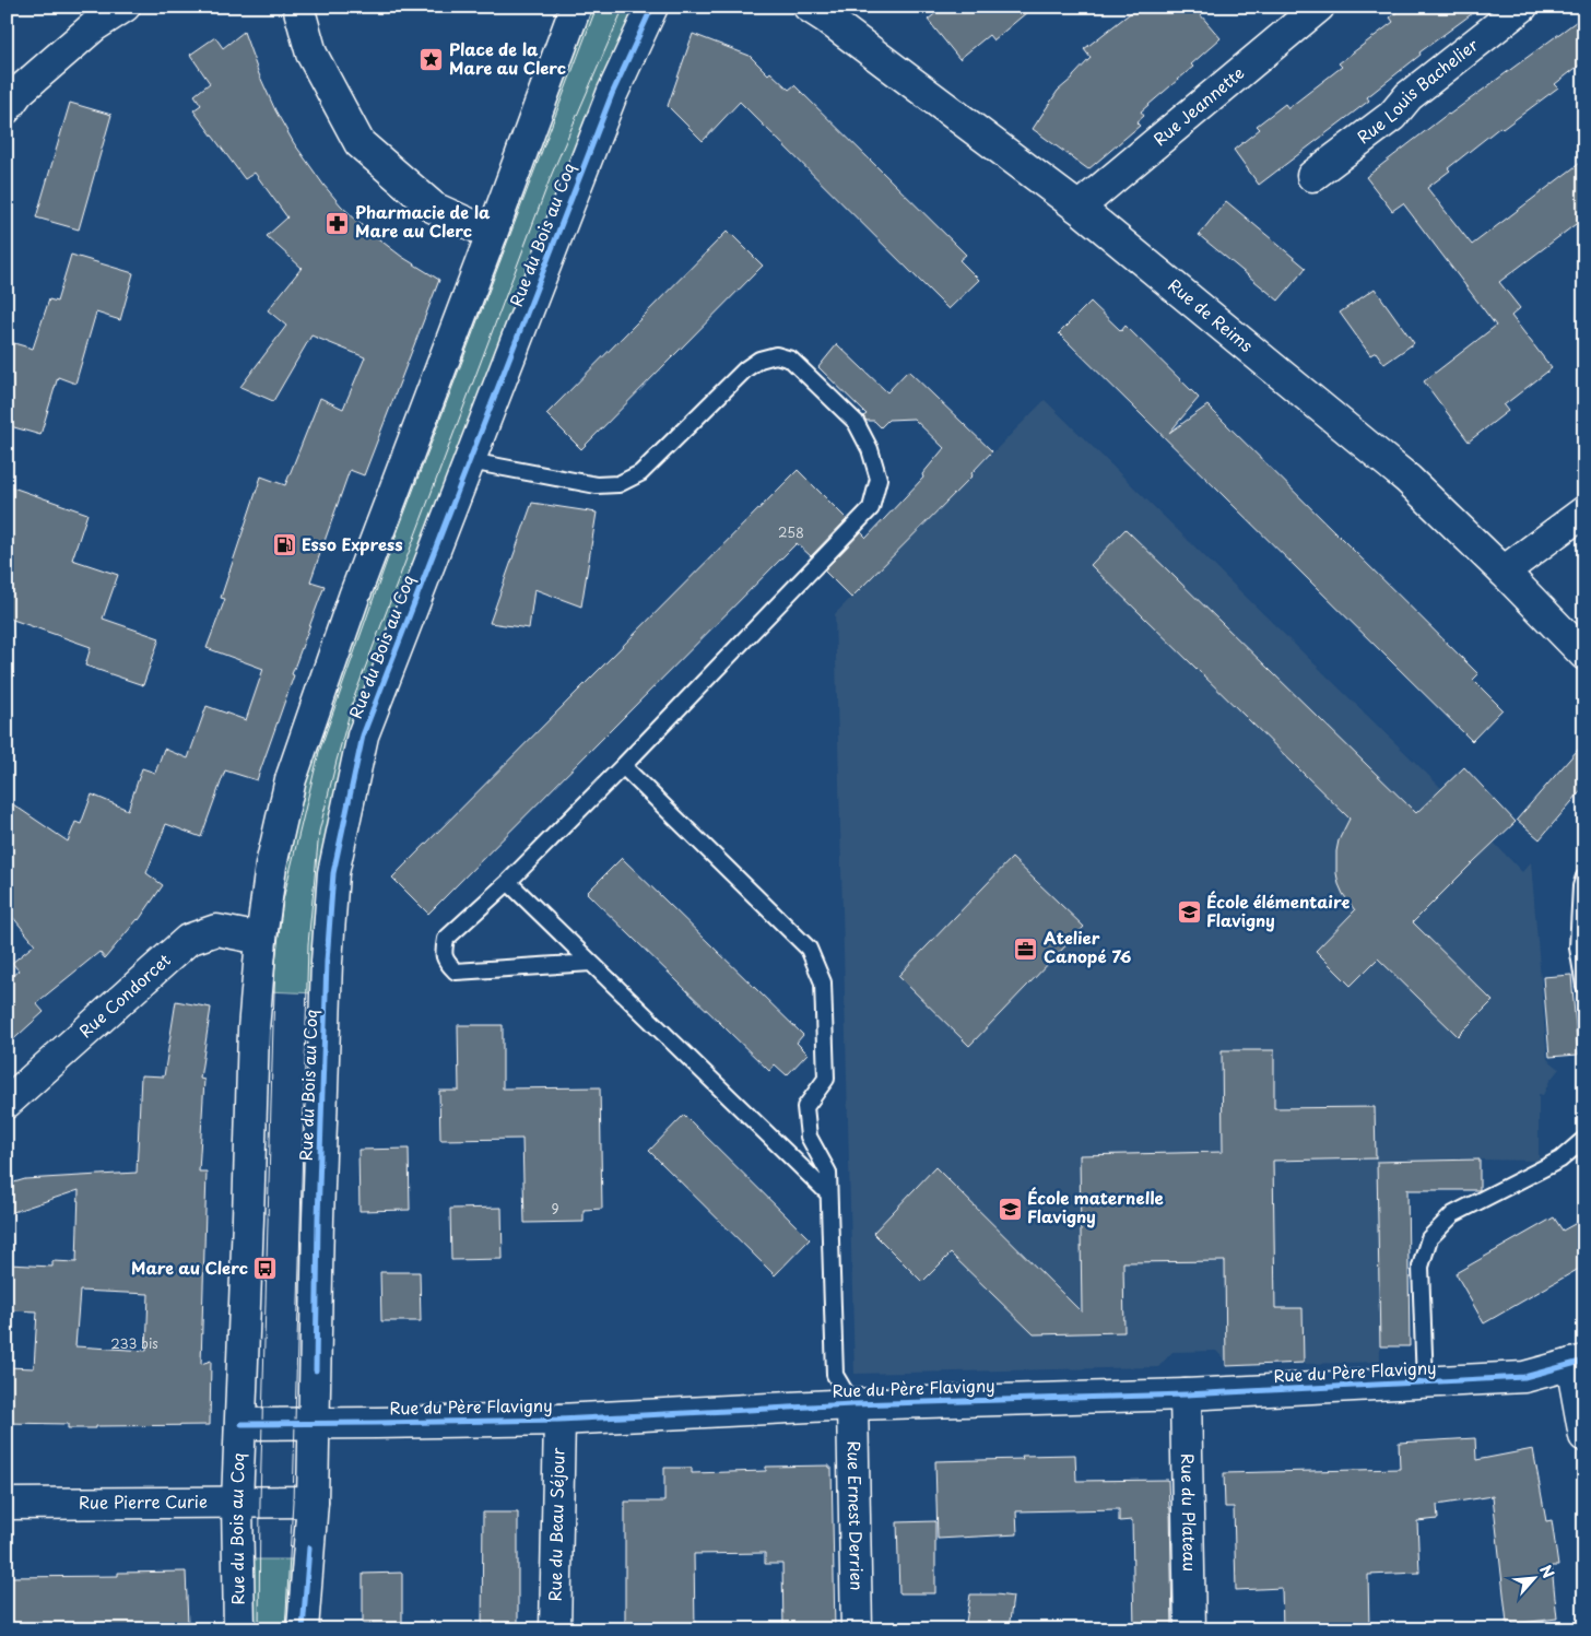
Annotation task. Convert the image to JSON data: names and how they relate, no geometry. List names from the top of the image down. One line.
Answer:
{"streets":{"street":["Rue Louis Bachelier","Rue Jeannette","Rue du Bois au Coq","Rue de Reims","Rue Condorcet","Rue du Père Flavigny","Rue Pierre Curie","Rue du Plateau","Rue Ernest Derrien","Rue du Beau Séjour"]},"crossings":[["Rue Jeannette","Rue de Reims"],["Rue du Bois au Coq","Rue Condorcet"],["Rue du Bois au Coq","Rue du Père Flavigny"],["Rue du Bois au Coq","Rue Pierre Curie"],["Rue du Père Flavigny","Rue du Plateau"],["Rue du Père Flavigny","Rue Ernest Derrien"],["Rue du Père Flavigny","Rue du Beau Séjour"]],"places":{"place":["Place de la Mare au Clerc"],"pharmacy":["Pharmacie de la Mare au Clerc"],"fuel station":["Esso Express"],"school or university":["École élémentaire Flavigny","École maternelle Flavigny"],"office":["Atelier Canopé 76"],"bus stop":["Mare au Clerc"]},"house_numbers":["258","9","233 bis"],"north":"top right"}
